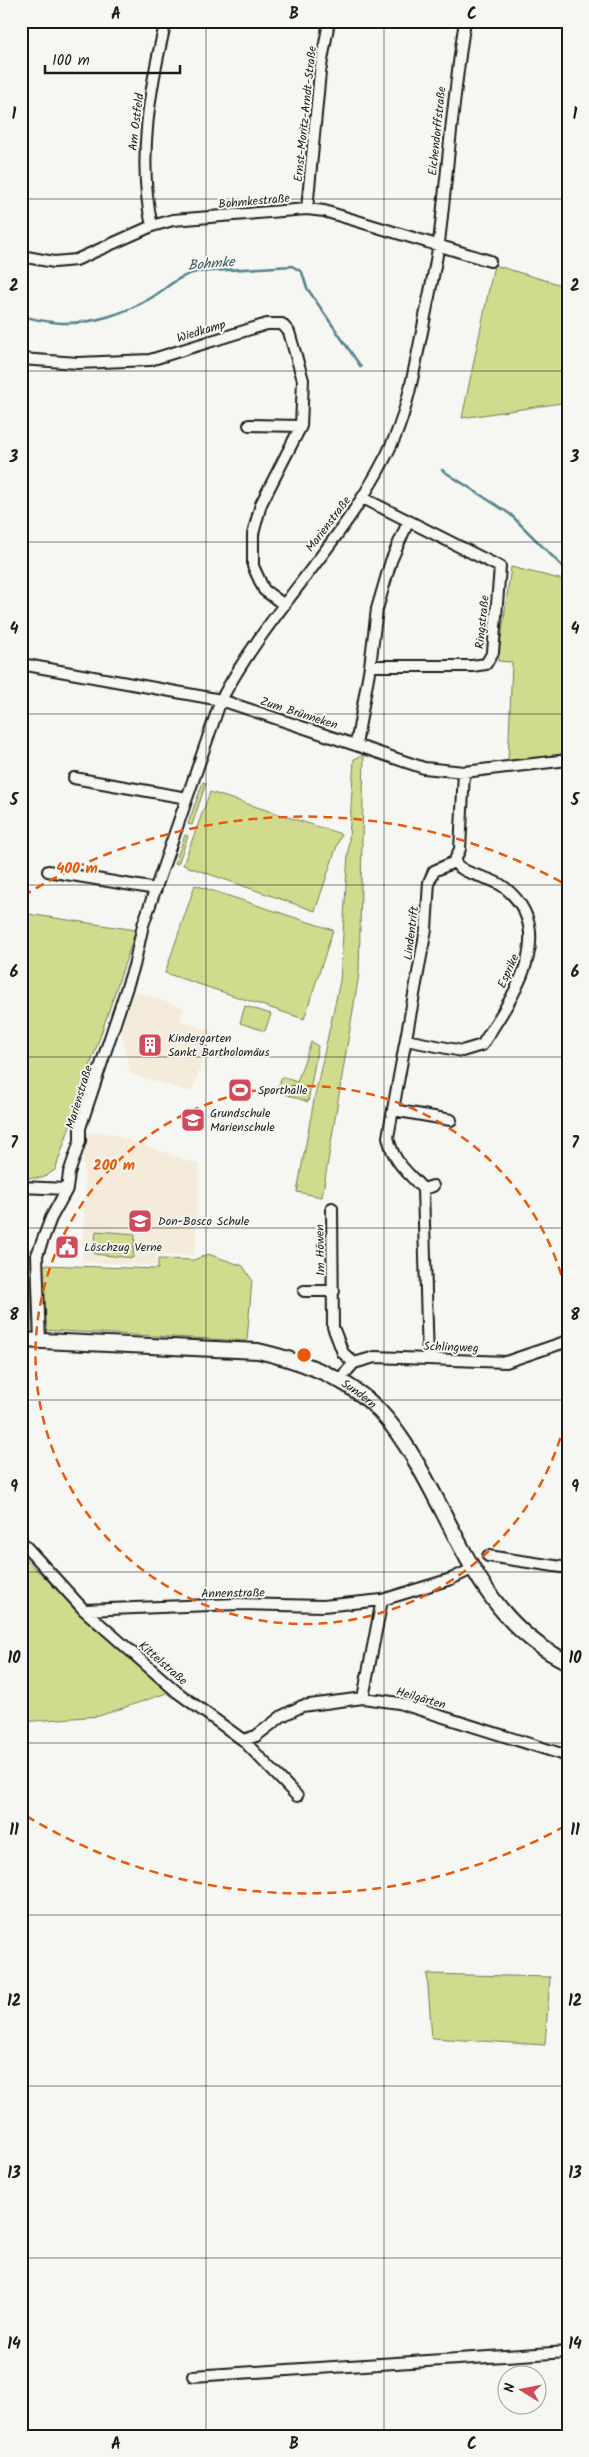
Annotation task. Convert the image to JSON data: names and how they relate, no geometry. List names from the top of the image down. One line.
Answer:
{"streets":{"street":["Ernst-Moritz-Arndt-Straße","Am Ostfeld","Eichendorffstraße","Bohmkestraße","Wiedkamp","Marienstraße","Ringstraße","Zum Brünneken","Lindentrift","Esprike","Im Höwen","Schlingweg","Sundern","Annenstraße","Kittelstraße","Heilgärten"]},"crossings":[["Ernst-Moritz-Arndt-Straße","Bohmkestraße"],["Am Ostfeld","Bohmkestraße"],["Eichendorffstraße","Bohmkestraße"],["Eichendorffstraße","Marienstraße"],["Bohmkestraße","Marienstraße"],["Wiedkamp","Marienstraße"],["Marienstraße","Ringstraße"],["Marienstraße","Zum Brünneken"],["Marienstraße","Sundern"],["Lindentrift","Esprike"],["Lindentrift","Schlingweg"],["Im Höwen","Schlingweg"],["Sundern","Annenstraße"],["Annenstraße","Kittelstraße"],["Kittelstraße","Heilgärten"]],"water":["Bohmke"],"places":{"building":["Kindergarten Sankt Bartholomäus"],"sports":["Sporthalle"],"school or university":["Grundschule Marienschule","Don-Bosco Schule"],"public building":["Löschzug Verne"]},"scale_bar":"100 m","north":"left","grid":{"columns":["A","B","C"],"rows":["1","2","3","4","5","6","7","8","9","10","11","12","13","14"]},"rings":["400 m","200 m"]}
